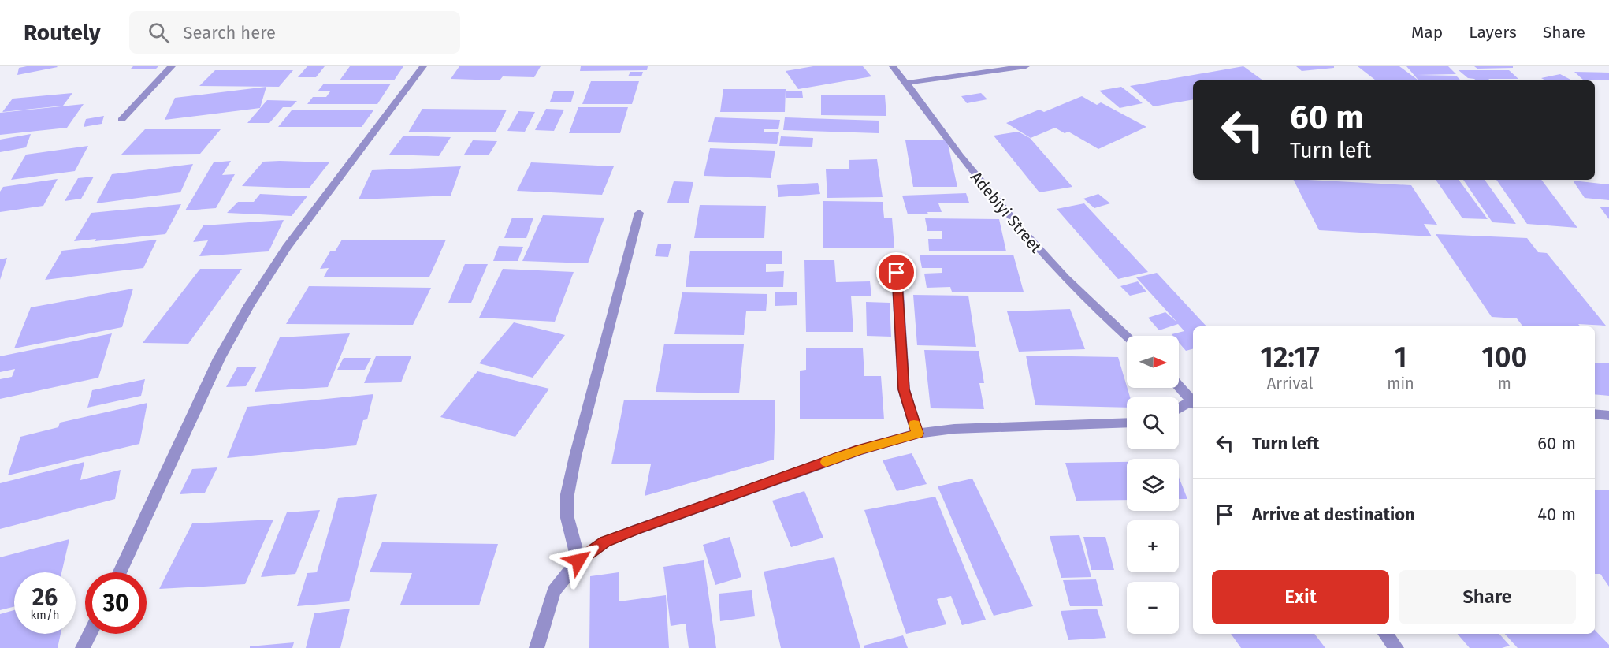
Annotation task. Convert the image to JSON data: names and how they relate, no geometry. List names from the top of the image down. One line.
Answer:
{"streets":{"street":["Adebiyi Street"]},"north":"right","page":{"header":"Routely","search":"Search here","nav":["Map","Layers","Share"],"turn":["60 m","Turn left"],"eta":["12:17","Arrival","1","min","100","m"],"map_buttons":["+","−"],"list":[{"name":"Turn left","value":"60 m"},{"name":"Arrive at destination","value":"40 m"}],"buttons":["Exit","Share"],"speed":"26 km/h","limit":"30"}}
